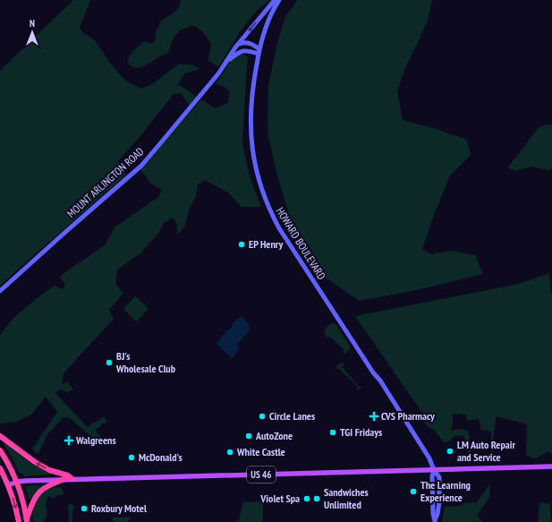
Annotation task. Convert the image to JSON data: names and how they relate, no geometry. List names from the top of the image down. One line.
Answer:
{"streets":{"highway":["US 46"],"main road":["MOUNT ARLINGTON ROAD","HOWARD BOULEVARD"]},"crossings":[["MOUNT ARLINGTON ROAD","HOWARD BOULEVARD"],["HOWARD BOULEVARD","US 46"]],"places":{"other":["EP Henry","BJ's Wholesale Club","Circle Lanes","TGI Fridays","AutoZone","LM Auto Repair and Service","White Castle","McDonald's","The Learning Experience","Violet Spa","Sandwiches Unlimited","Roxbury Motel"],"health":["CVS Pharmacy","Walgreens"]},"north":"top"}
